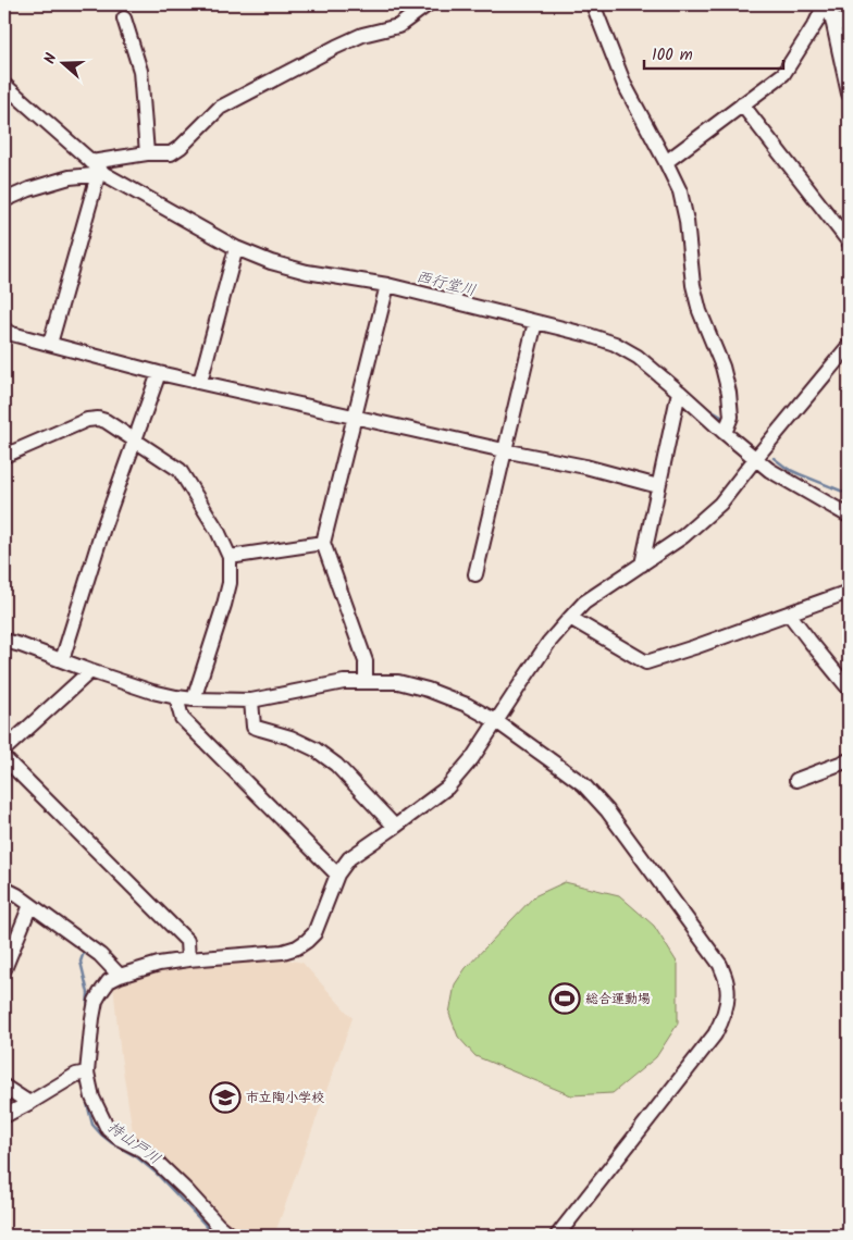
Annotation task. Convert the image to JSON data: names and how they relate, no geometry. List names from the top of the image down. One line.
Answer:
{"water":["西行堂川","持山戸川"],"places":{"sports":["総合運動場"],"school or university":["市立陶小学校"]},"scale_bar":"100 m","north":"left"}
